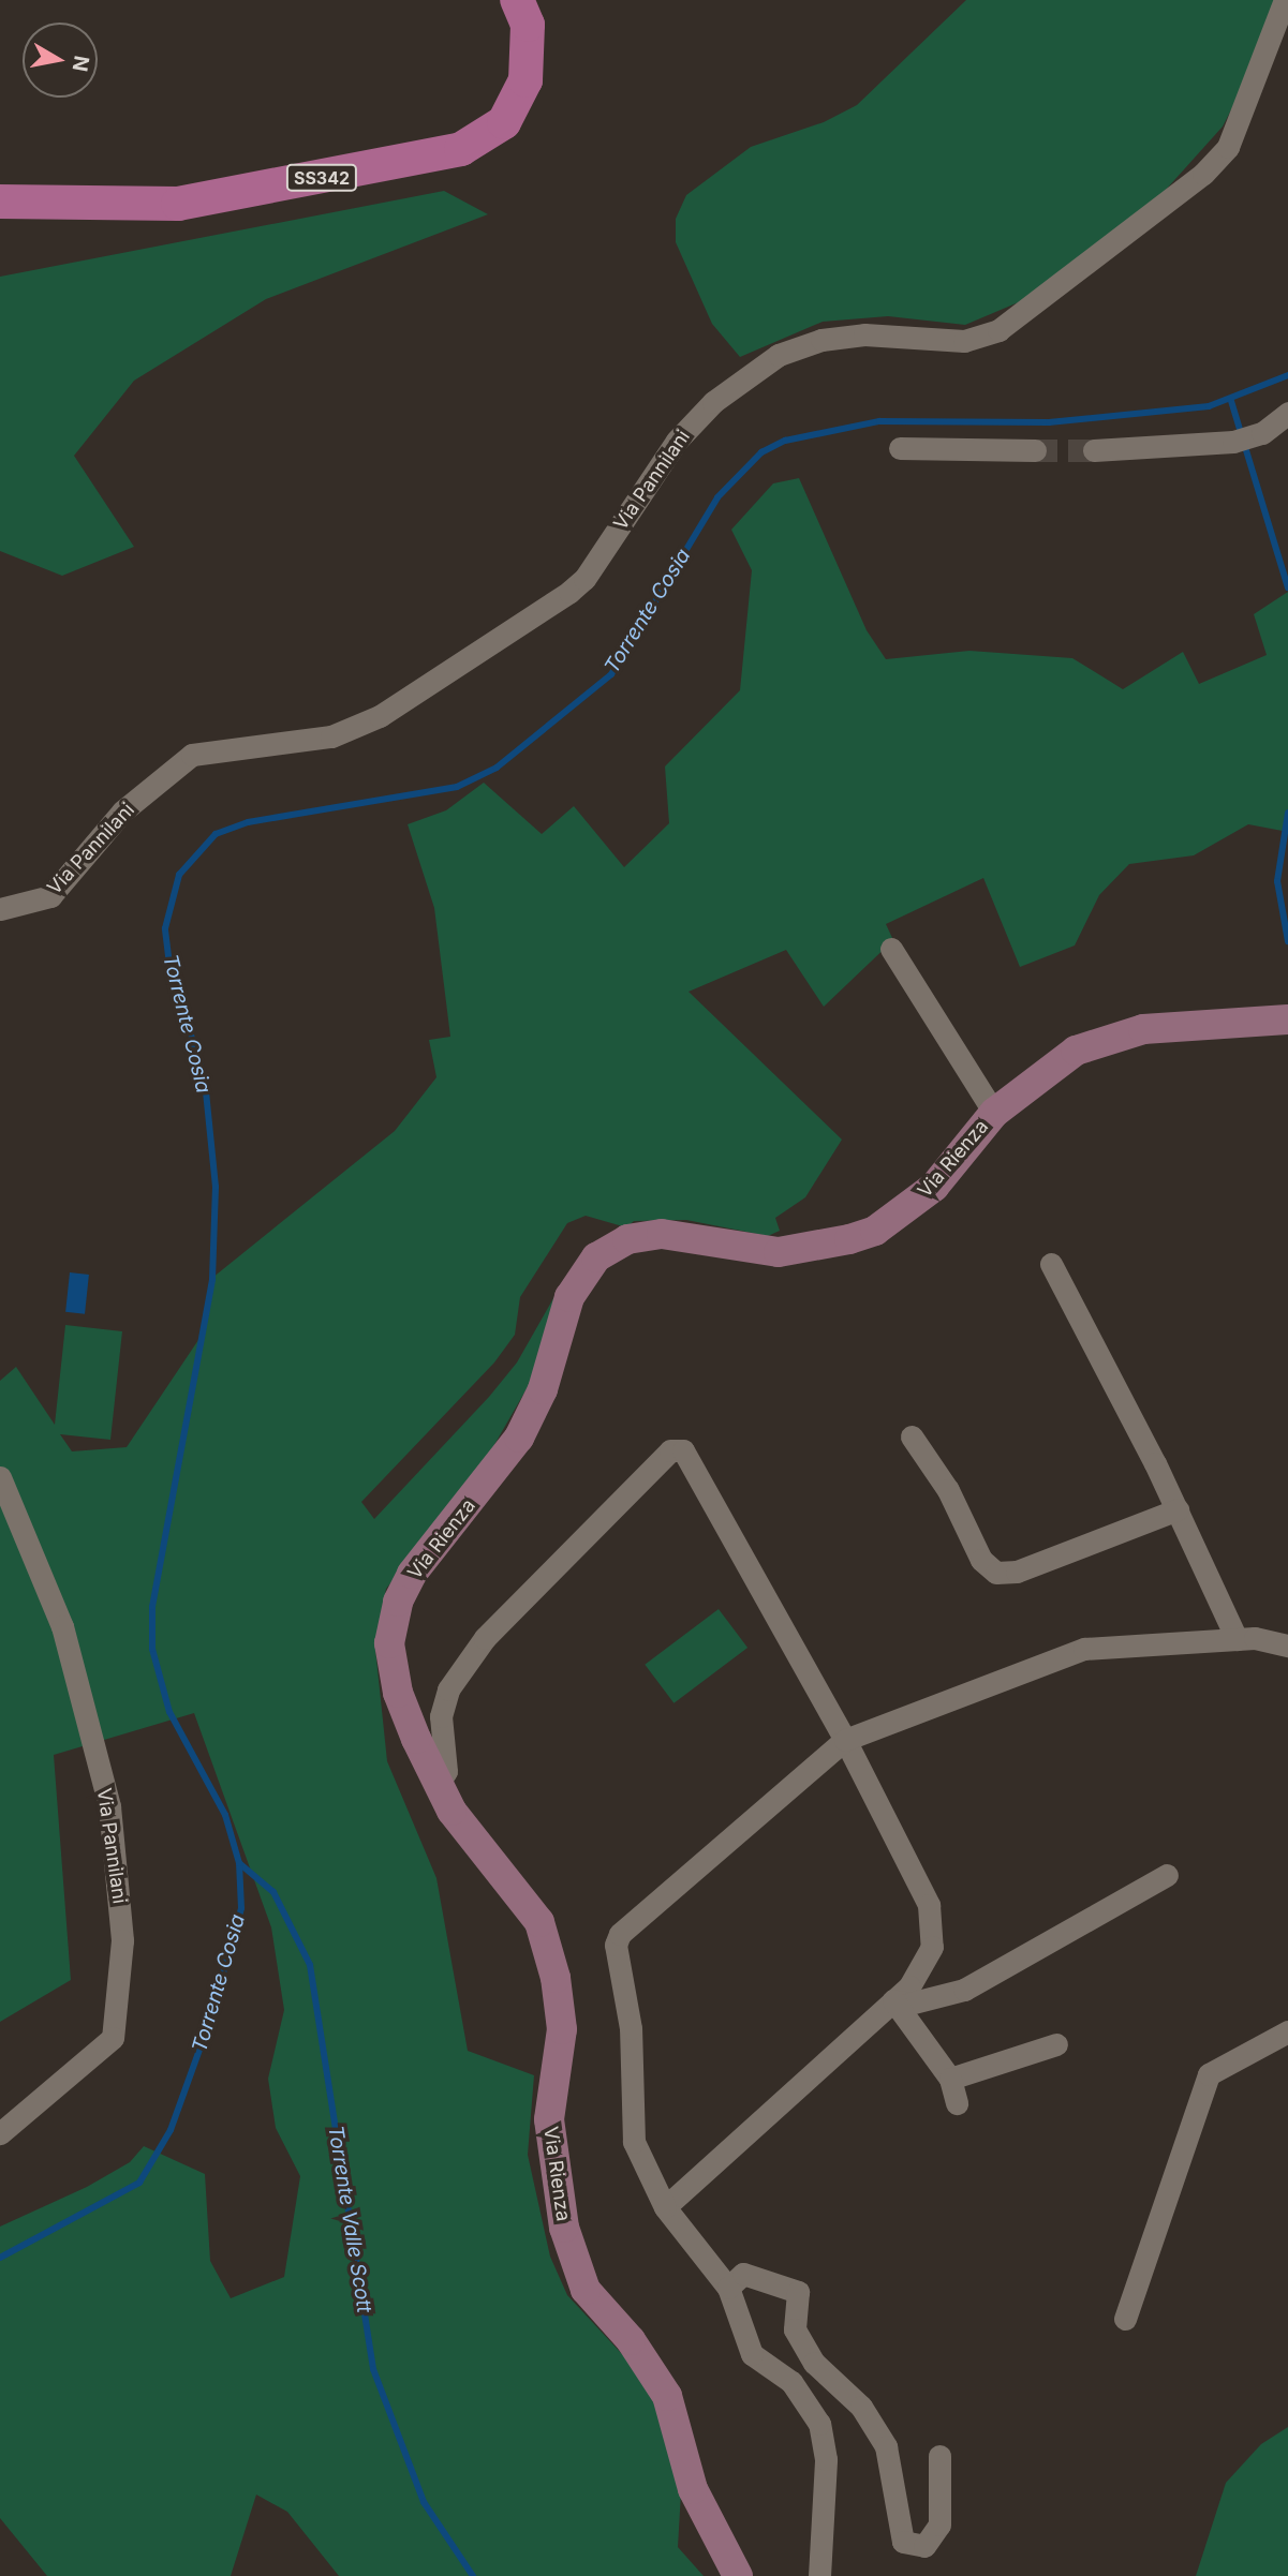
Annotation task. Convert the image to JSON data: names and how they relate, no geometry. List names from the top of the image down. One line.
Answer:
{"streets":{"main road":["SS342"],"street":["Via Pannilani","Via Rienza"]},"water":["Torrente Cosia","Torrente Valle Scott"],"north":"right"}
